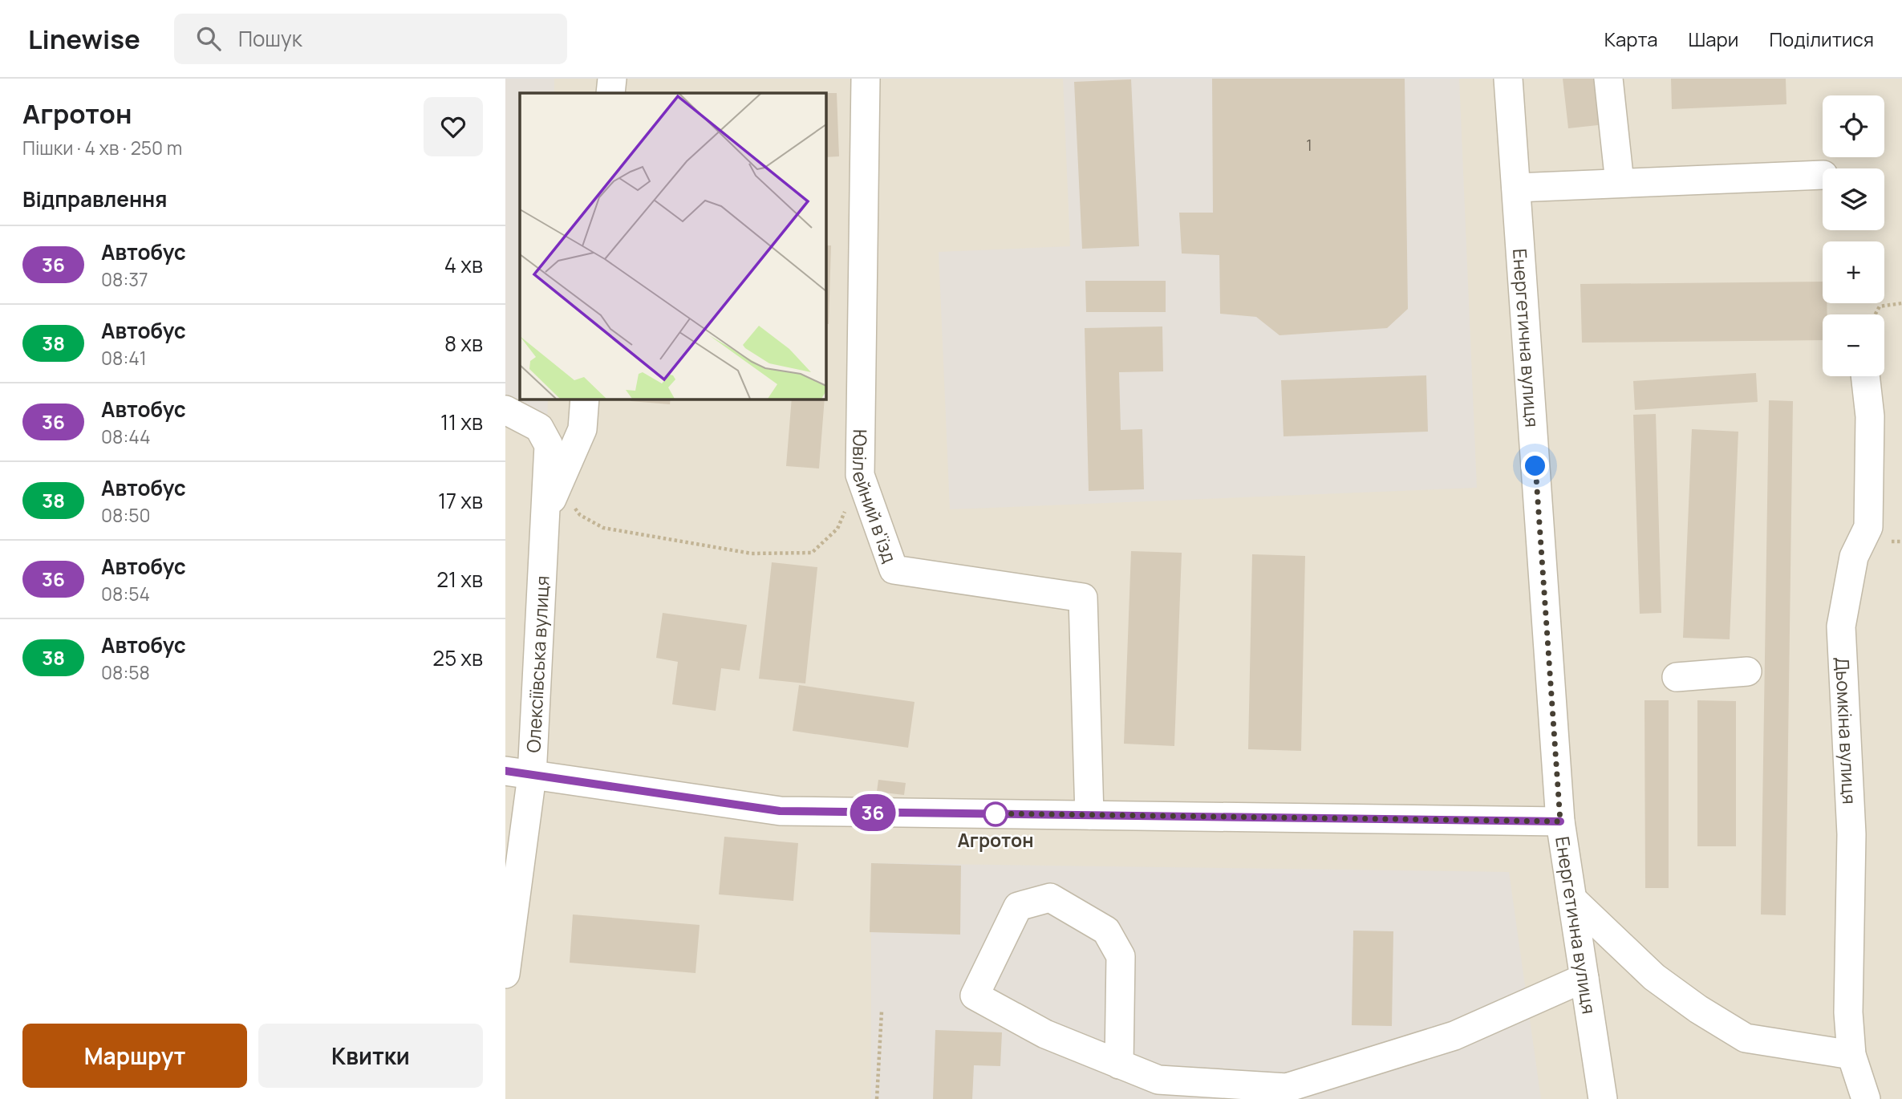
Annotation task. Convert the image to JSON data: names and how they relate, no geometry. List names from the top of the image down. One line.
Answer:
{"streets":{"street":["Енергетична вулиця","Ювілейний в'їзд","Олексіївська вулиця","Дьомкіна вулиця"]},"places":["Агротон"],"lines":["bus line 36"],"house_numbers":["1"],"page":{"header":"Linewise","search":"Пошук","nav":["Карта","Шари","Поділитися"],"heading":[["Агротон","Пішки · 4 хв · 250 m"],"Відправлення"],"on_map":"36","map_buttons":["+","−"],"list":[{"mark":"36","name":"Автобус","note":"08:37","value":"4 хв"},{"mark":"38","name":"Автобус","note":"08:41","value":"8 хв"},{"mark":"36","name":"Автобус","note":"08:44","value":"11 хв"},{"mark":"38","name":"Автобус","note":"08:50","value":"17 хв"},{"mark":"36","name":"Автобус","note":"08:54","value":"21 хв"},{"mark":"38","name":"Автобус","note":"08:58","value":"25 хв"}],"buttons":["Маршрут","Квитки"]}}
